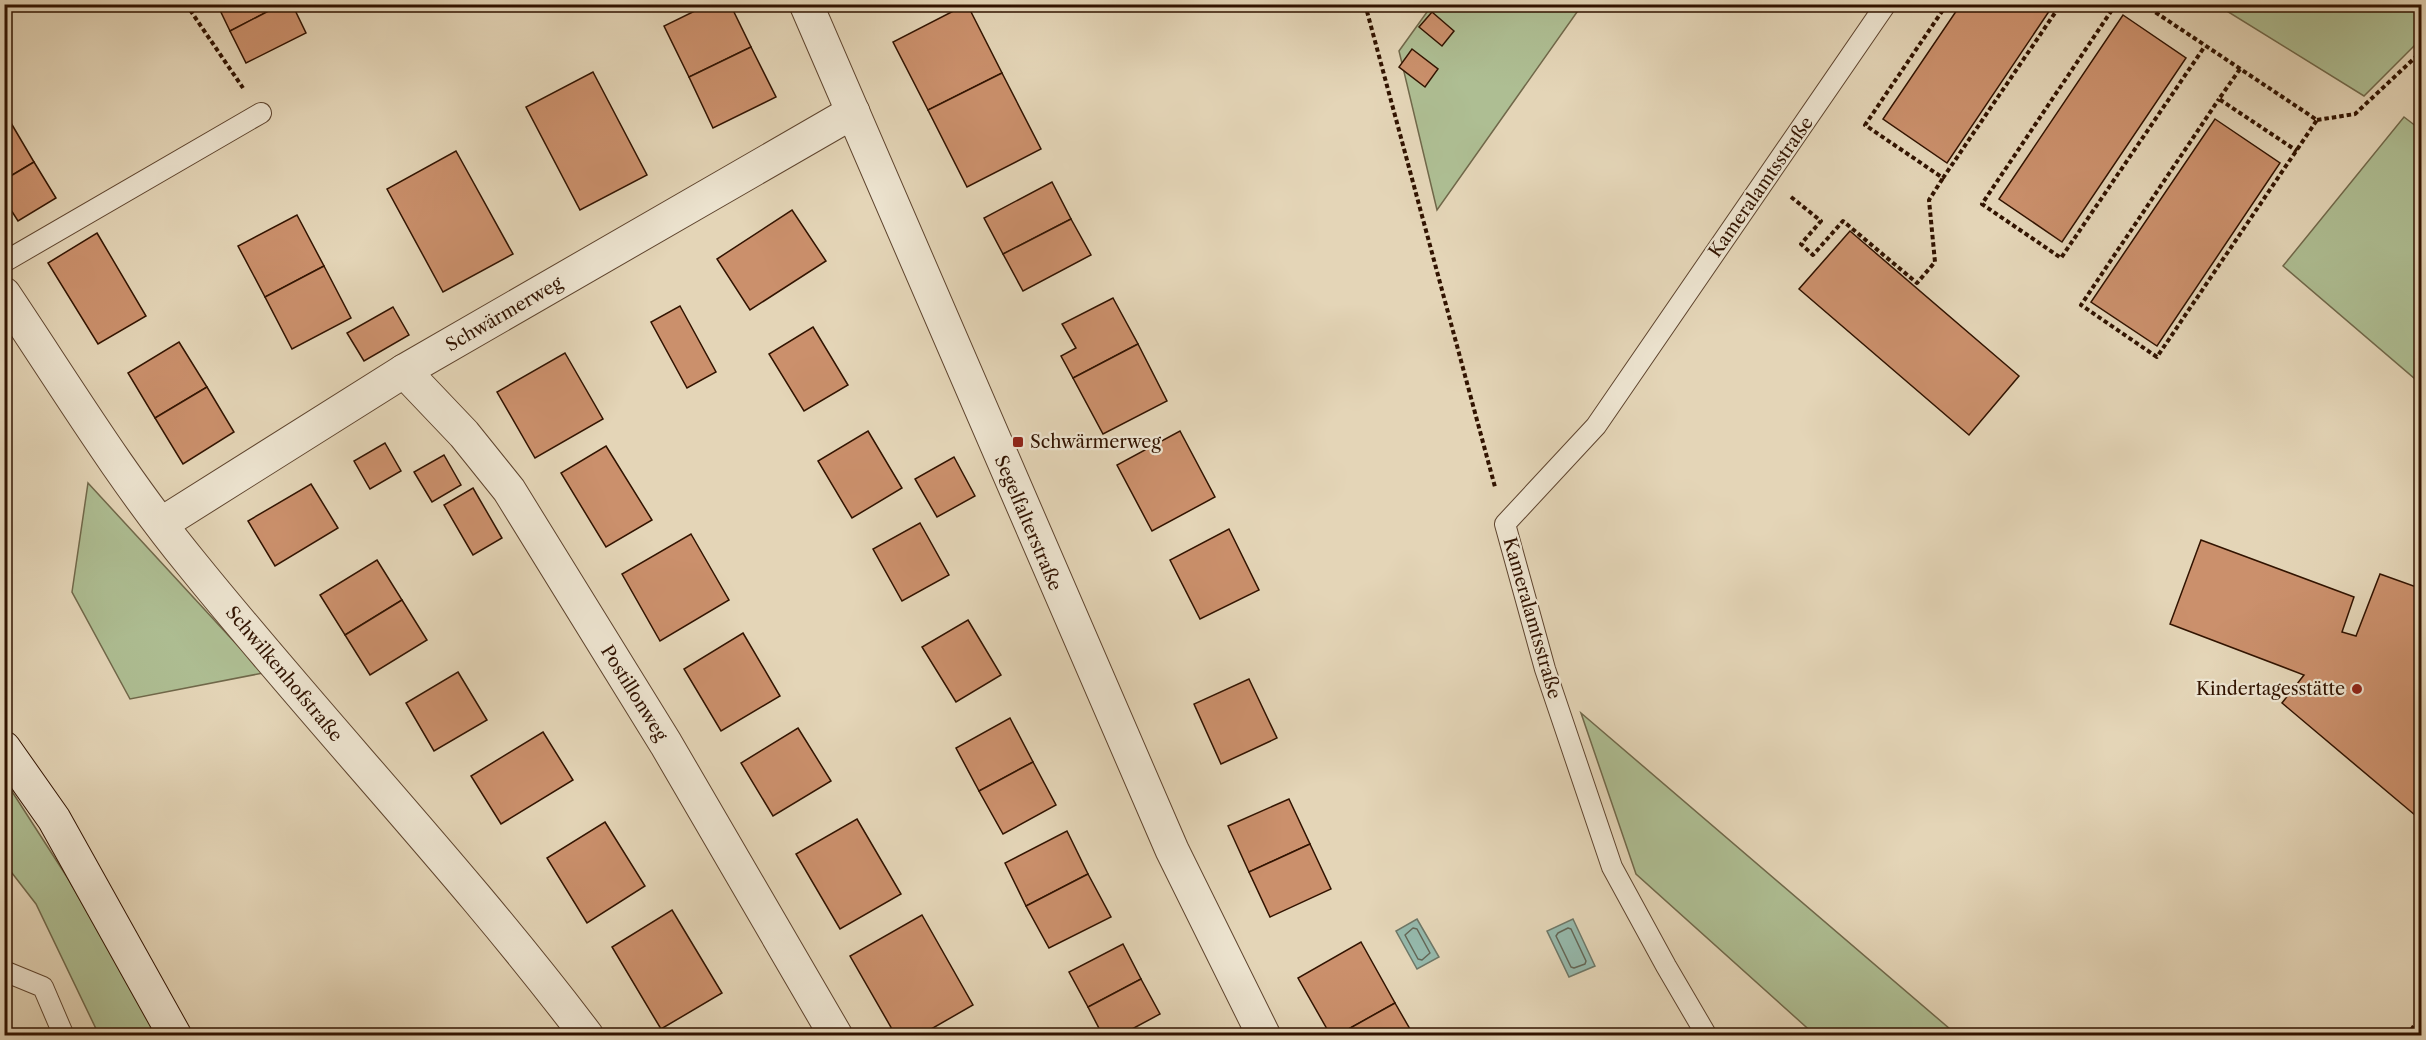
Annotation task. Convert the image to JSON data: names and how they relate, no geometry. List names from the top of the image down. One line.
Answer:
{"streets":{"street":["Schwärmerweg","Segelfalterstraße","Schwilkenhofstraße","Postillonweg"],"lane":["Kameralamtsstraße"]},"crossings":[["Schwärmerweg","Segelfalterstraße"],["Schwärmerweg","Schwilkenhofstraße"],["Schwärmerweg","Postillonweg"]],"places":{"transit":["Schwärmerweg"],"other":["Kindertagesstätte"]}}
